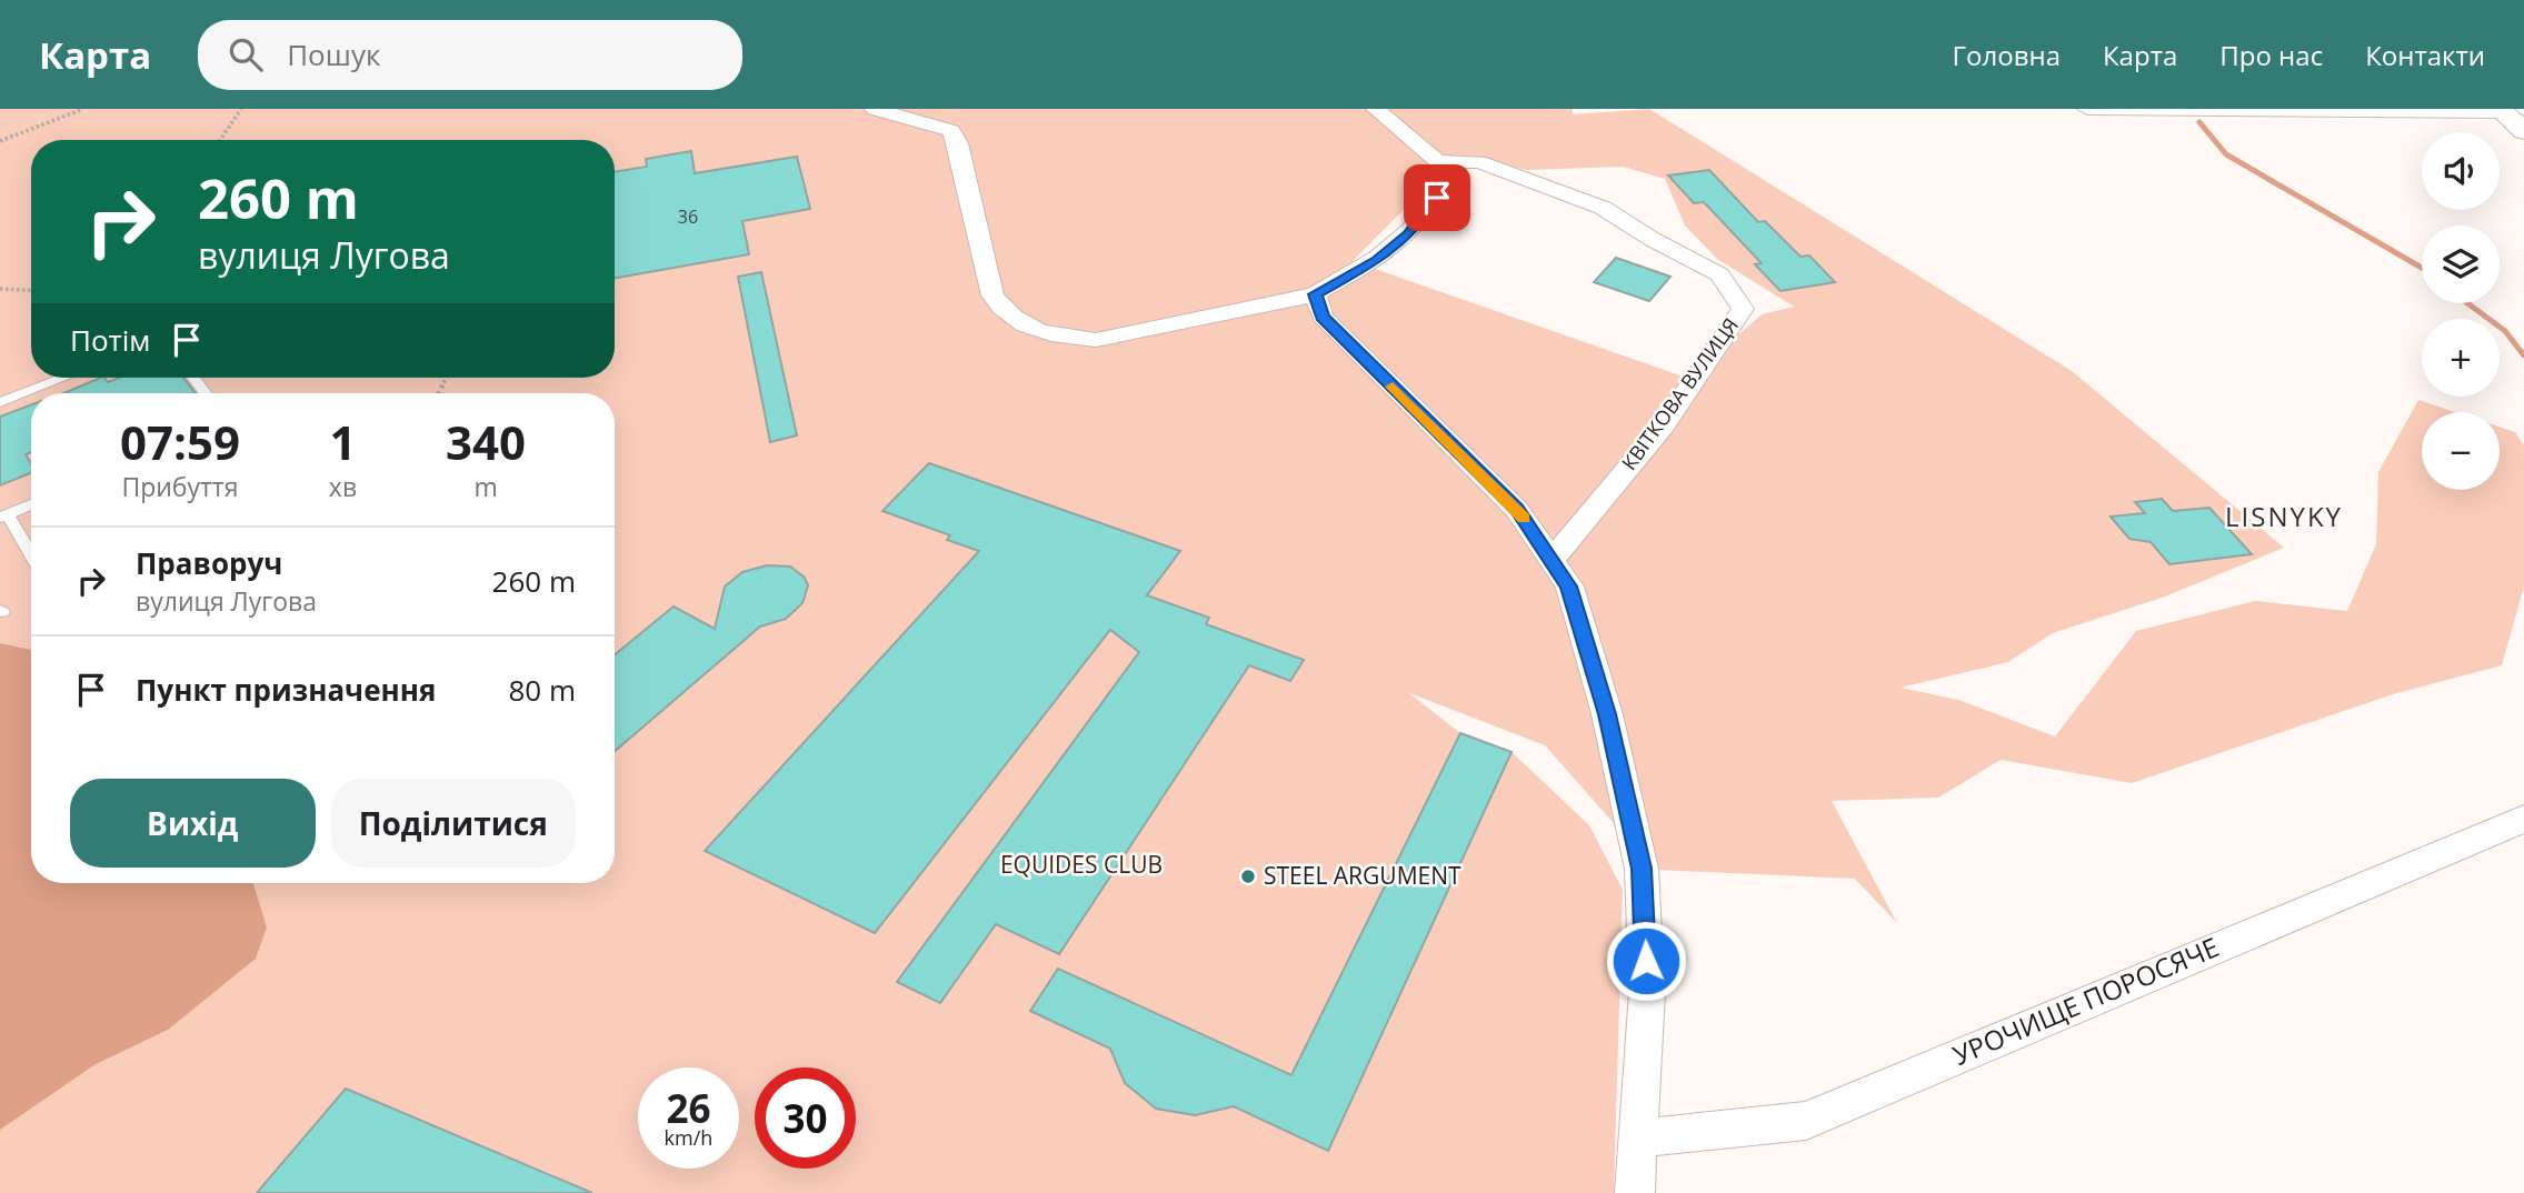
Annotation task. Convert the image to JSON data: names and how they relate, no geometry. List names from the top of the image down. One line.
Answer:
{"streets":{"street":["КВІТКОВА ВУЛИЦЯ","УРОЧИЩЕ ПОРОСЯЧЕ"]},"districts":["LISNYKY"],"parks":["EQUIDES CLUB"],"places":["STEEL ARGUMENT"],"house_numbers":["36"],"page":{"header":"Карта","search":"Пошук","nav":["Головна","Карта","Про нас","Контакти"],"map_buttons":["+","−"],"turn":["260 m","вулиця Лугова"],"then":"Потім","eta":["07:59","Прибуття","1","хв","340","m"],"list":[{"name":"Праворуч","note":"вулиця Лугова","value":"260 m"},{"name":"Пункт призначення","value":"80 m"}],"buttons":["Вихід","Поділитися"],"speed":"26 km/h","limit":"30"}}
